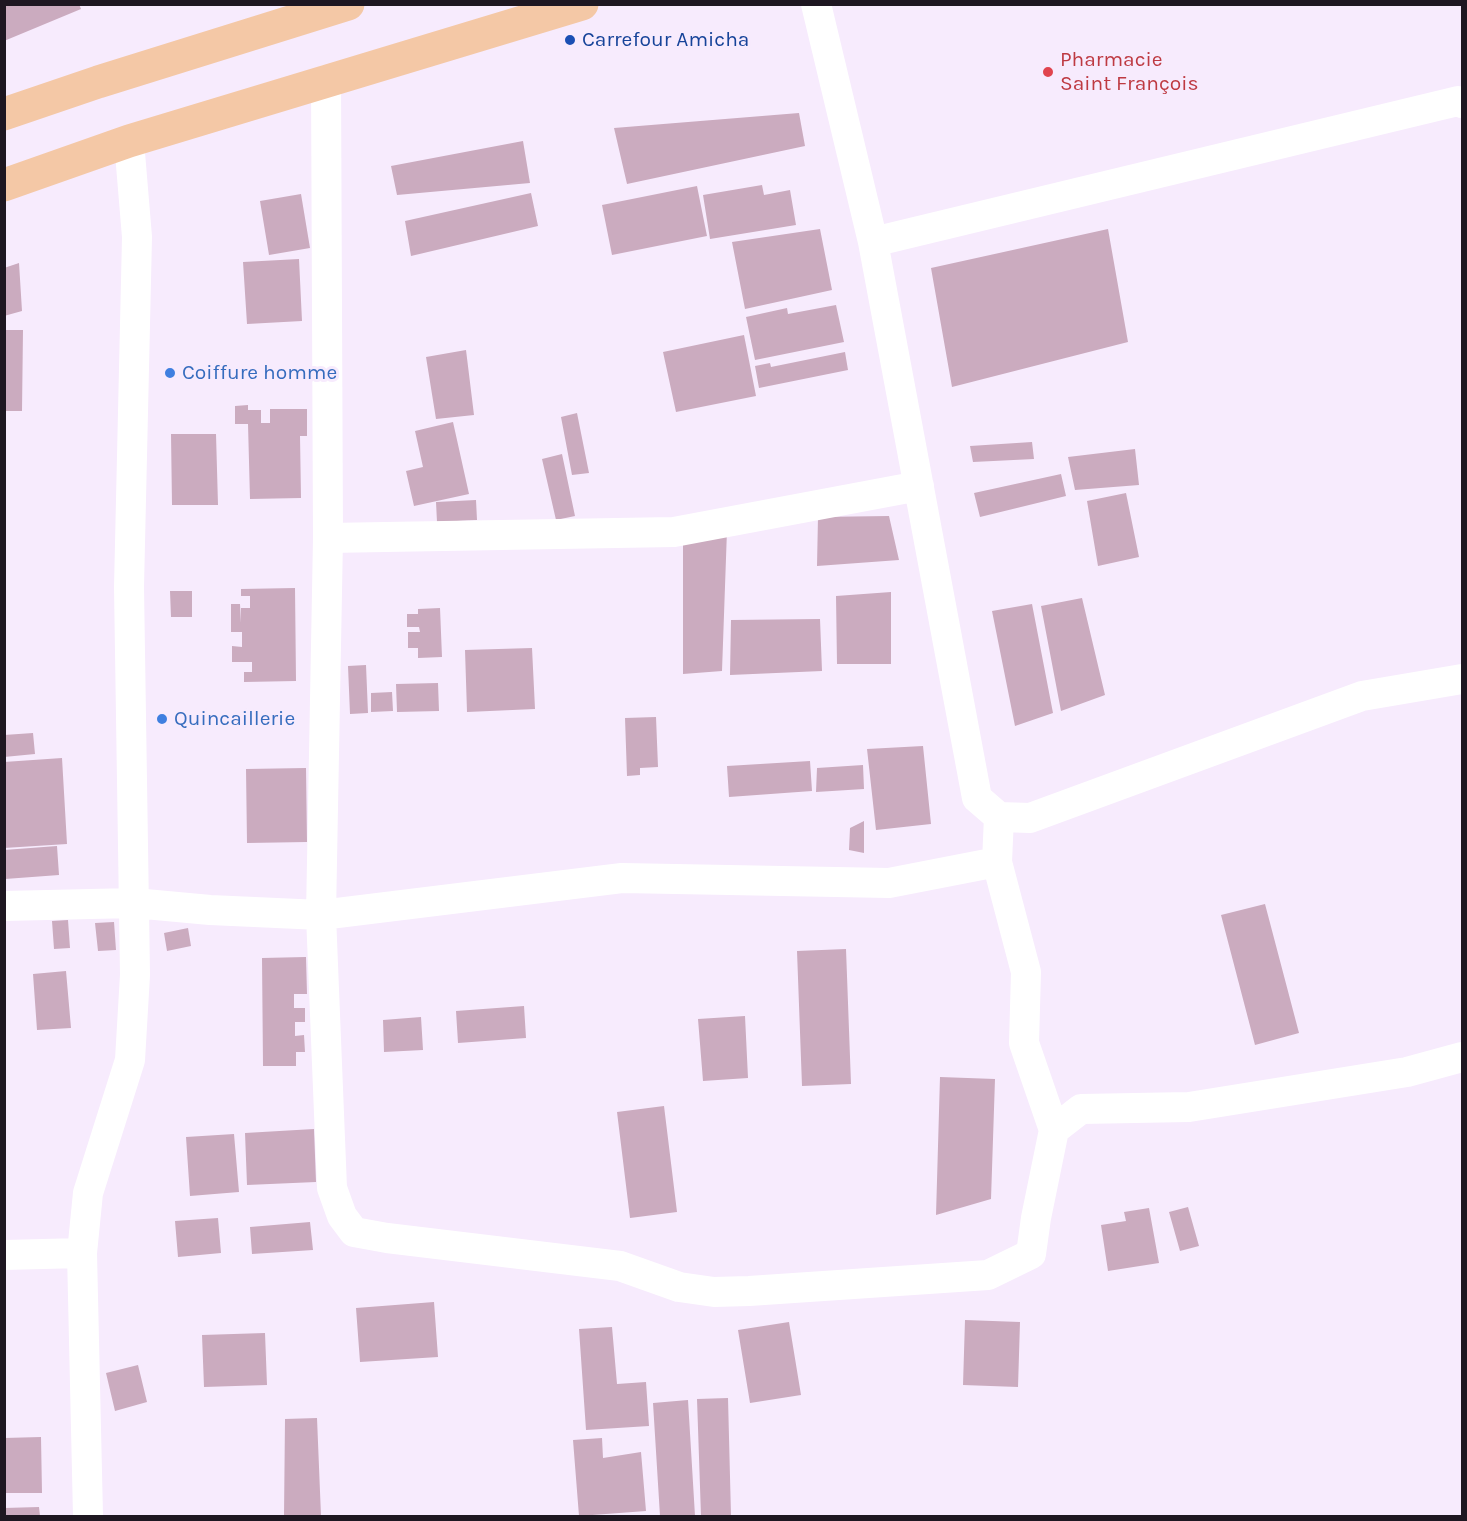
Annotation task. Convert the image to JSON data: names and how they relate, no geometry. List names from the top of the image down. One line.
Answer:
{"places":["Carrefour Amicha","Pharmacie Saint François","Coiffure homme","Quincaillerie"]}
